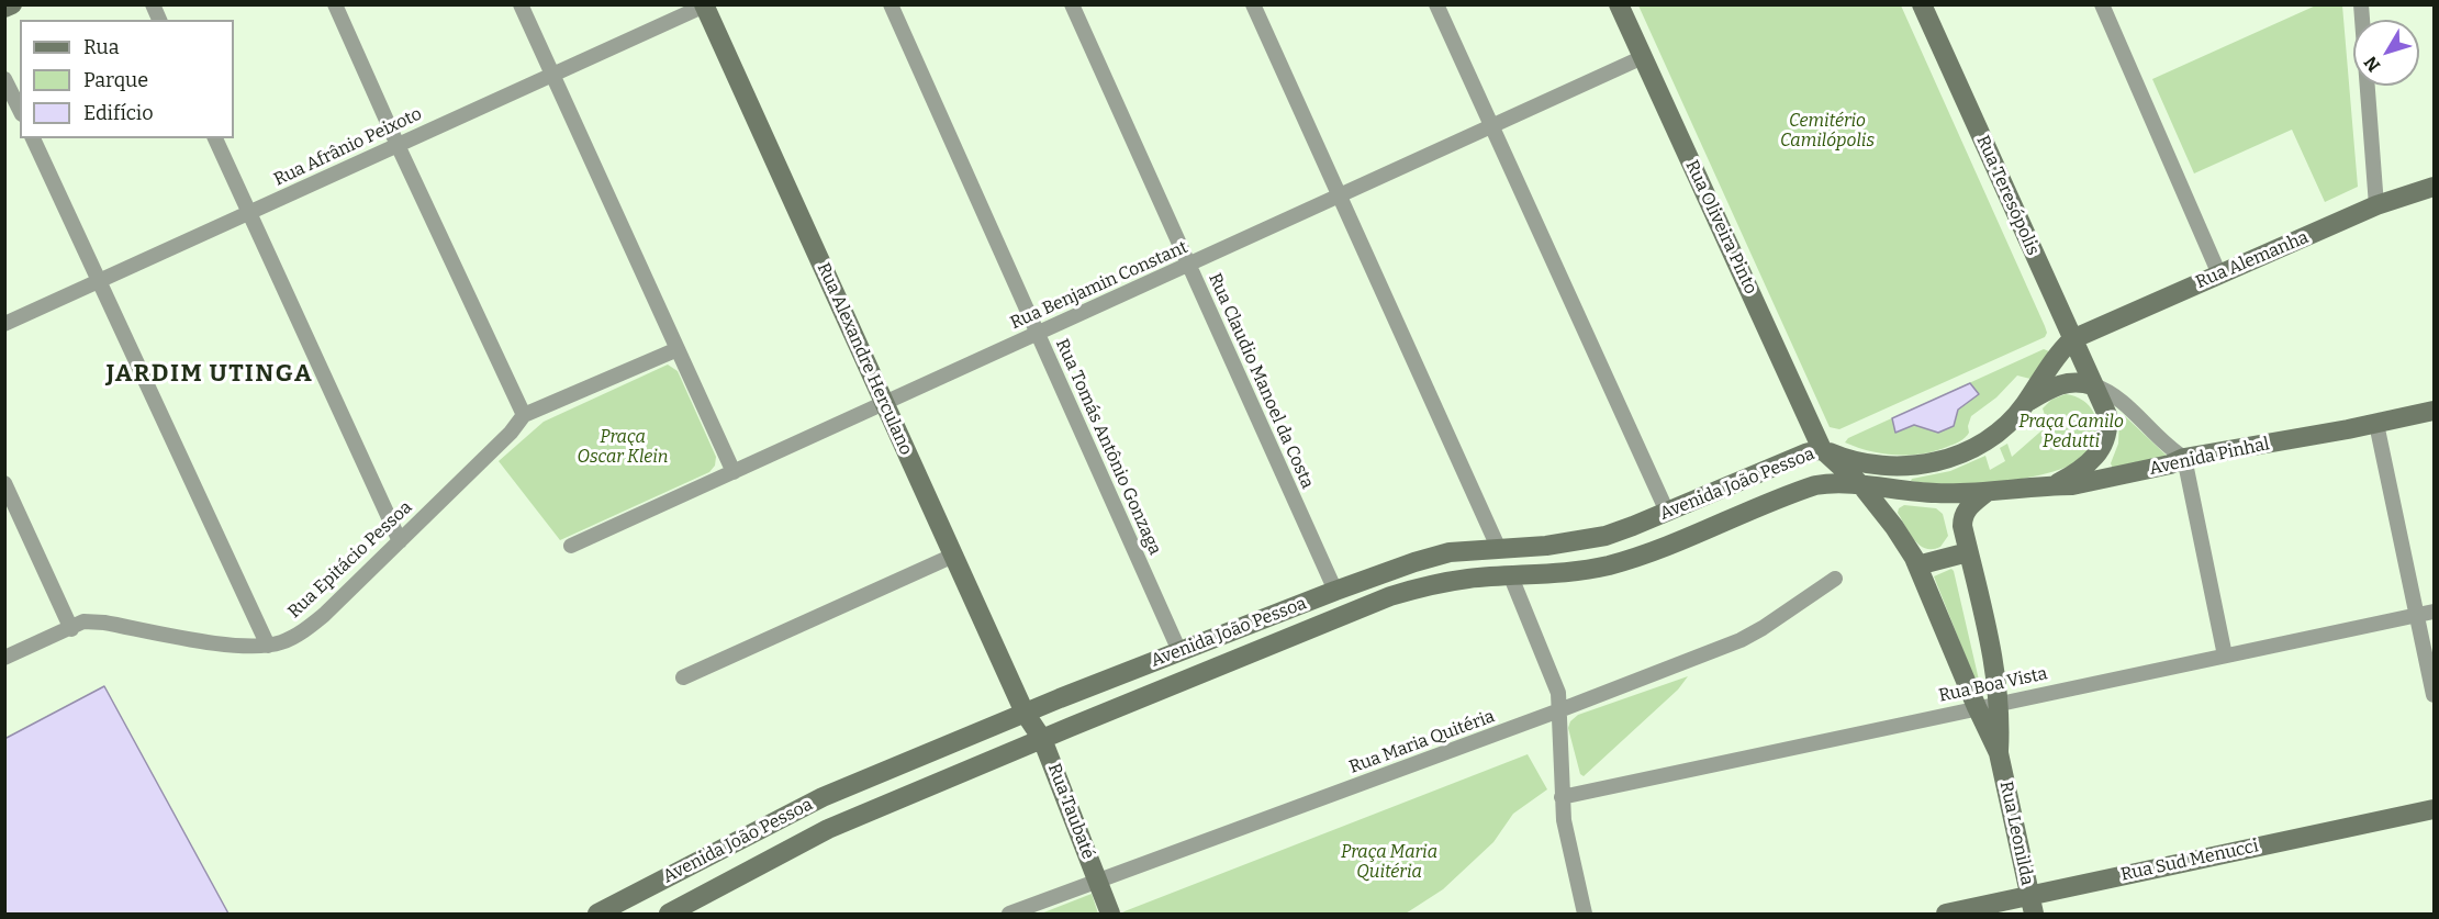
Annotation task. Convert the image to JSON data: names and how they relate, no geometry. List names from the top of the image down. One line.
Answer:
{"streets":{"main road":["Rua Teresópolis","Rua Oliveira Pinto","Rua Alemanha","Rua Alexandre Herculano","Avenida Pinhal","Avenida João Pessoa","Rua Taubaté","Rua Leonilda","Rua Sud Menucci"],"street":["Rua Afrânio Peixoto","Rua Benjamin Constant","Rua Claudio Manoel da Costa","Rua Tomás Antônio Gonzaga","Rua Epitácio Pessoa","Rua Boa Vista","Rua Maria Quitéria"]},"crossings":[["Rua Afrânio Peixoto","Rua Alexandre Herculano"],["Rua Teresópolis","Rua Alemanha"],["Rua Teresópolis","Avenida Pinhal"],["Rua Oliveira Pinto","Rua Benjamin Constant"],["Rua Oliveira Pinto","Avenida João Pessoa"],["Rua Benjamin Constant","Rua Alexandre Herculano"],["Rua Benjamin Constant","Rua Claudio Manoel da Costa"],["Rua Benjamin Constant","Rua Tomás Antônio Gonzaga"],["Rua Alexandre Herculano","Avenida João Pessoa"],["Rua Alexandre Herculano","Rua Taubaté"],["Rua Claudio Manoel da Costa","Avenida João Pessoa"],["Rua Tomás Antônio Gonzaga","Avenida João Pessoa"],["Avenida João Pessoa","Rua Taubaté"],["Rua Boa Vista","Rua Leonilda"],["Rua Maria Quitéria","Rua Taubaté"],["Rua Leonilda","Rua Sud Menucci"]],"districts":["JARDIM UTINGA"],"parks":["Cemitério Camilópolis","Praça Camilo Pedutti","Praça Oscar Klein","Praça Maria Quitéria"],"legend":["Rua","Parque","Edifício"],"north":"bottom left"}
